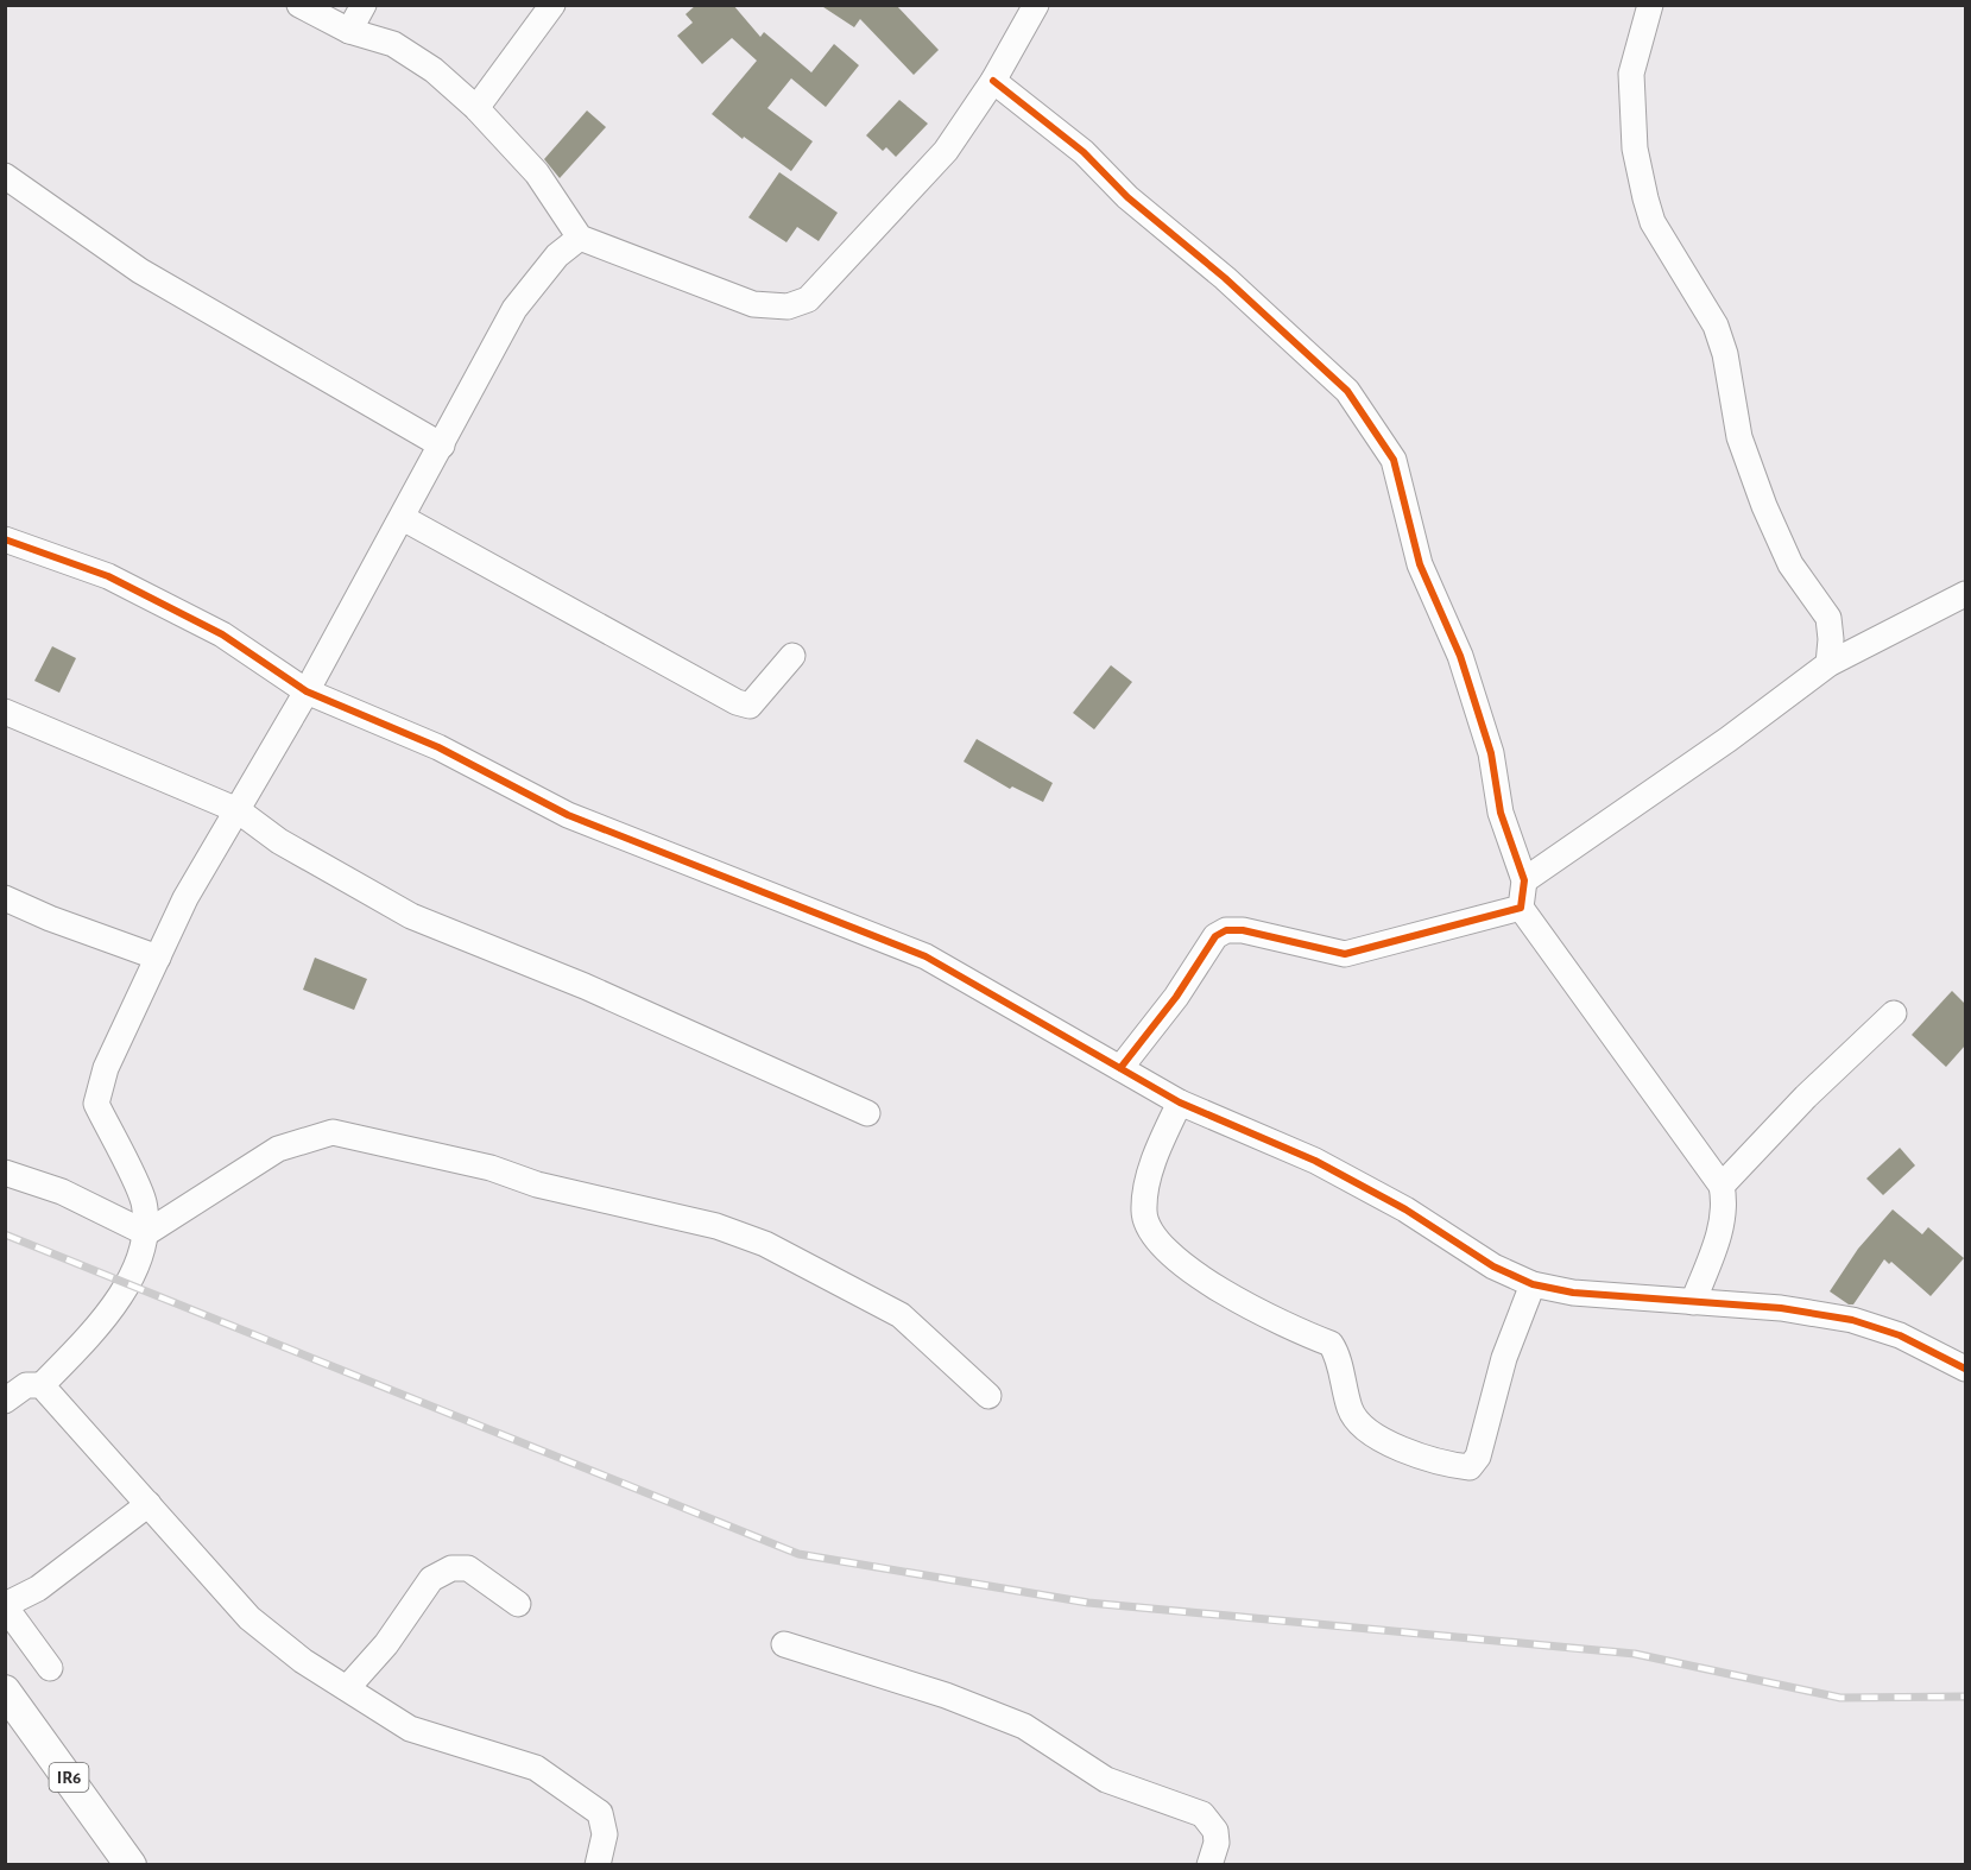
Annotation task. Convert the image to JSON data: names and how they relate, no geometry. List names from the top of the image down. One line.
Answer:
{"streets":{"main road":["IR6"]}}
